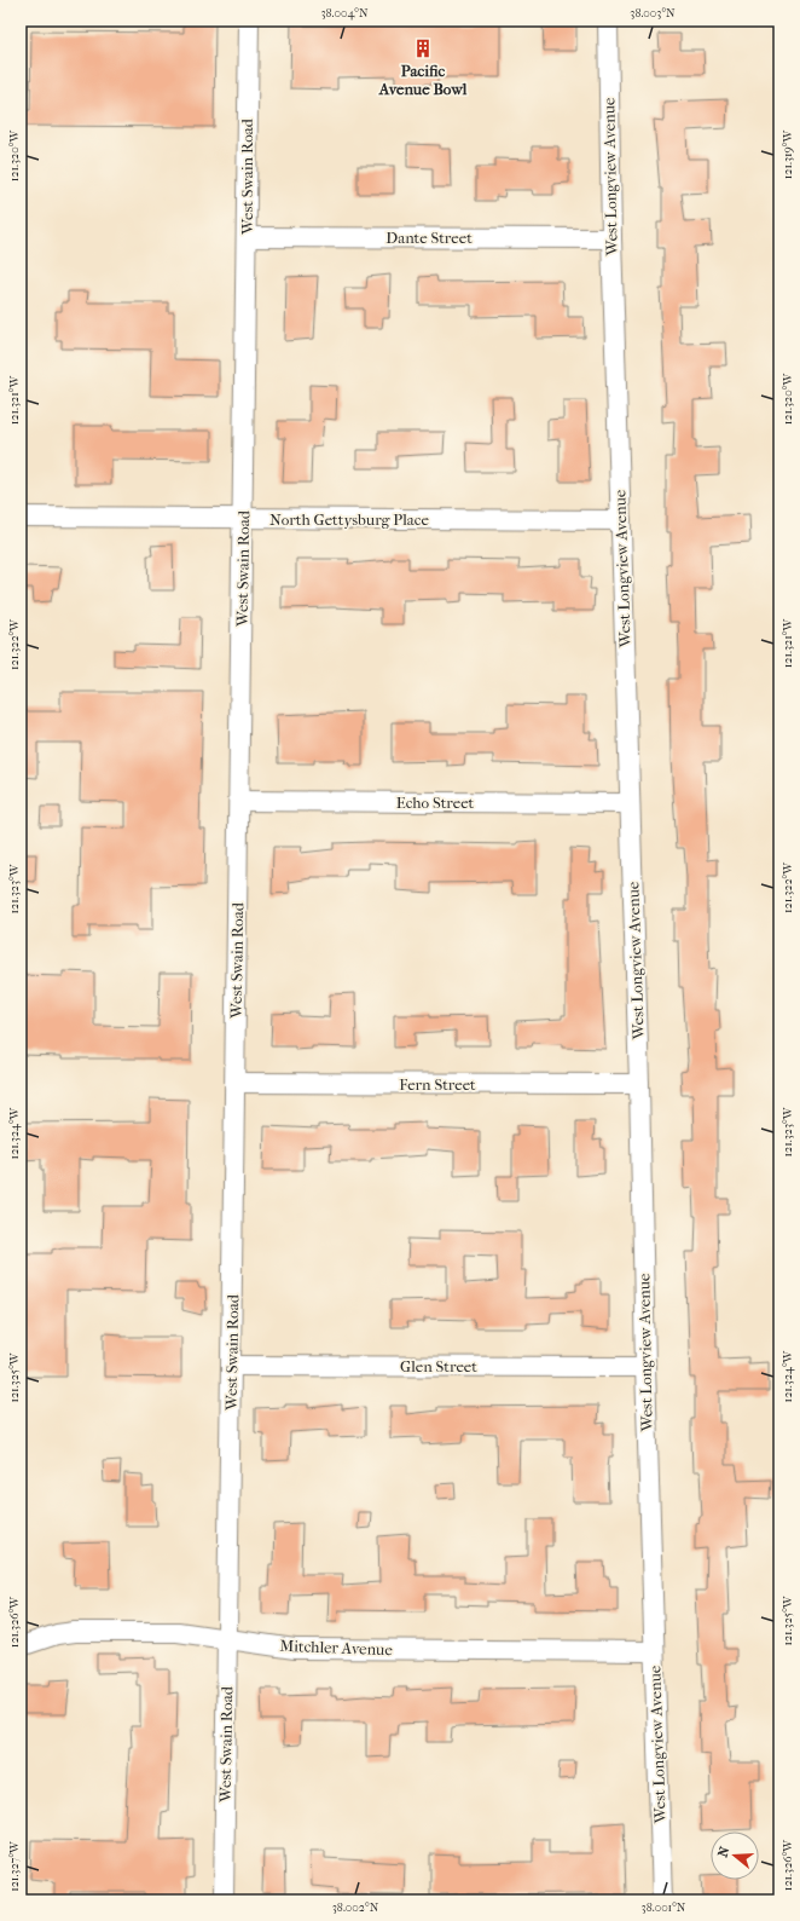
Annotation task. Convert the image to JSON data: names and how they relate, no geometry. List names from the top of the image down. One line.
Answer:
{"streets":{"street":["West Swain Road","West Longview Avenue","Dante Street","North Gettysburg Place","Echo Street","Fern Street","Glen Street","Mitchler Avenue"]},"crossings":[["West Swain Road","Dante Street"],["West Swain Road","North Gettysburg Place"],["West Swain Road","Echo Street"],["West Swain Road","Fern Street"],["West Swain Road","Glen Street"],["West Swain Road","Mitchler Avenue"],["West Longview Avenue","Dante Street"],["West Longview Avenue","North Gettysburg Place"],["West Longview Avenue","Echo Street"],["West Longview Avenue","Fern Street"],["West Longview Avenue","Glen Street"],["West Longview Avenue","Mitchler Avenue"]],"places":{"building":["Pacific Avenue Bowl"]},"north":"left","coordinates":["38.004°N","38.003°N","121.319°W","121.320°W","121.321°W","121.322°W","121.323°W","121.324°W","121.325°W","121.326°W","121.327°W","38.002°N","38.001°N"]}
